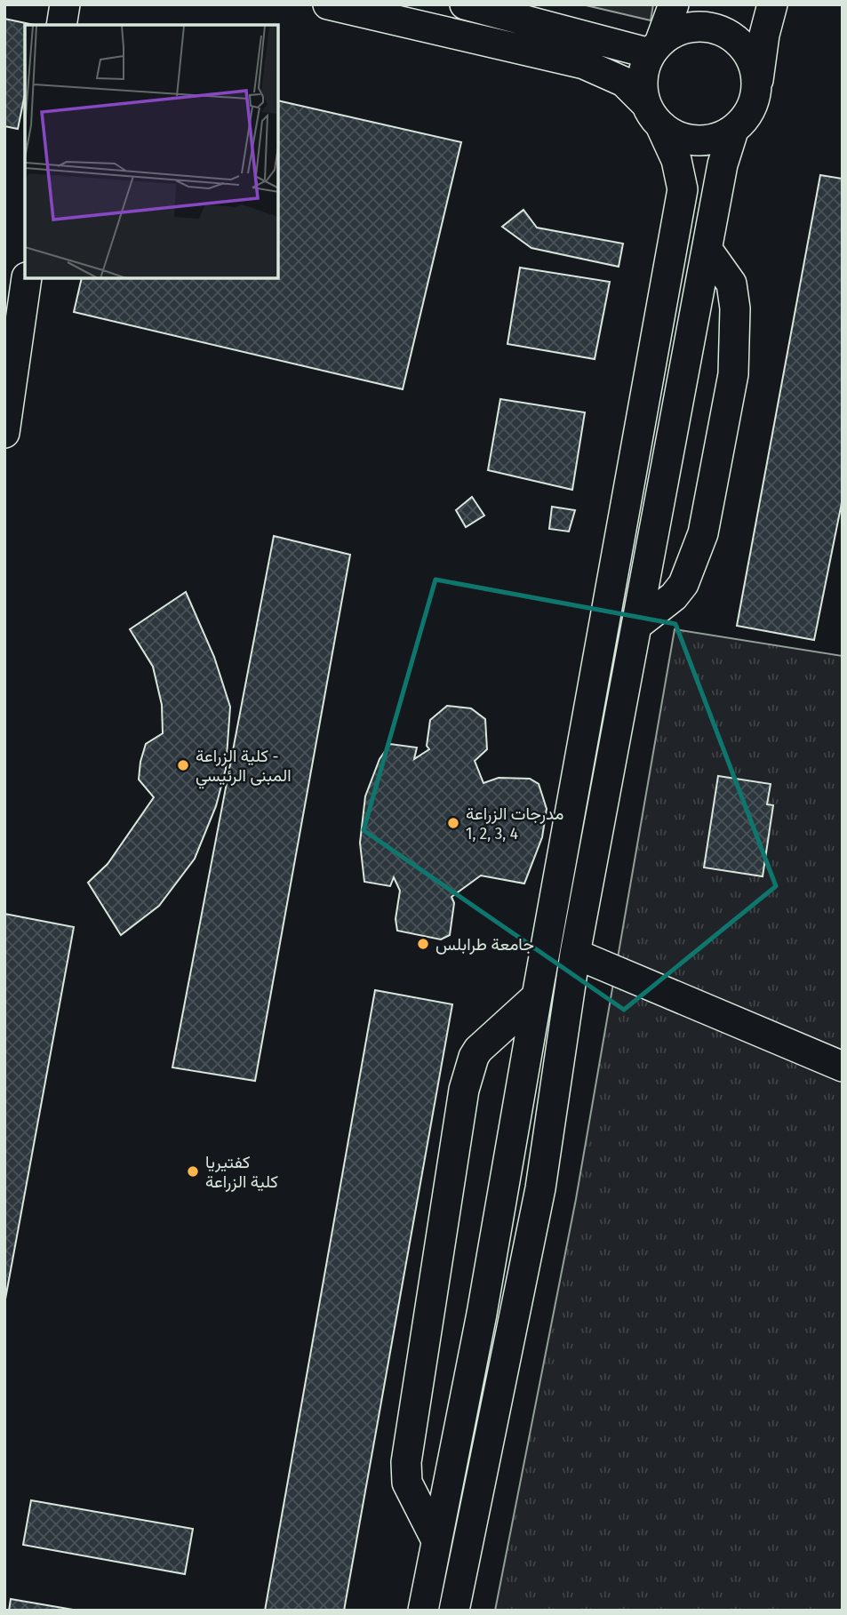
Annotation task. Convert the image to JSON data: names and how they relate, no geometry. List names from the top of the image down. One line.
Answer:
{"places":["كلية الزراعة - المبنى الرئيسي","مدرجات الزراعة 1, 2, 3, 4","جامعة طرابلس","كفتيريا كلية الزراعة"]}
